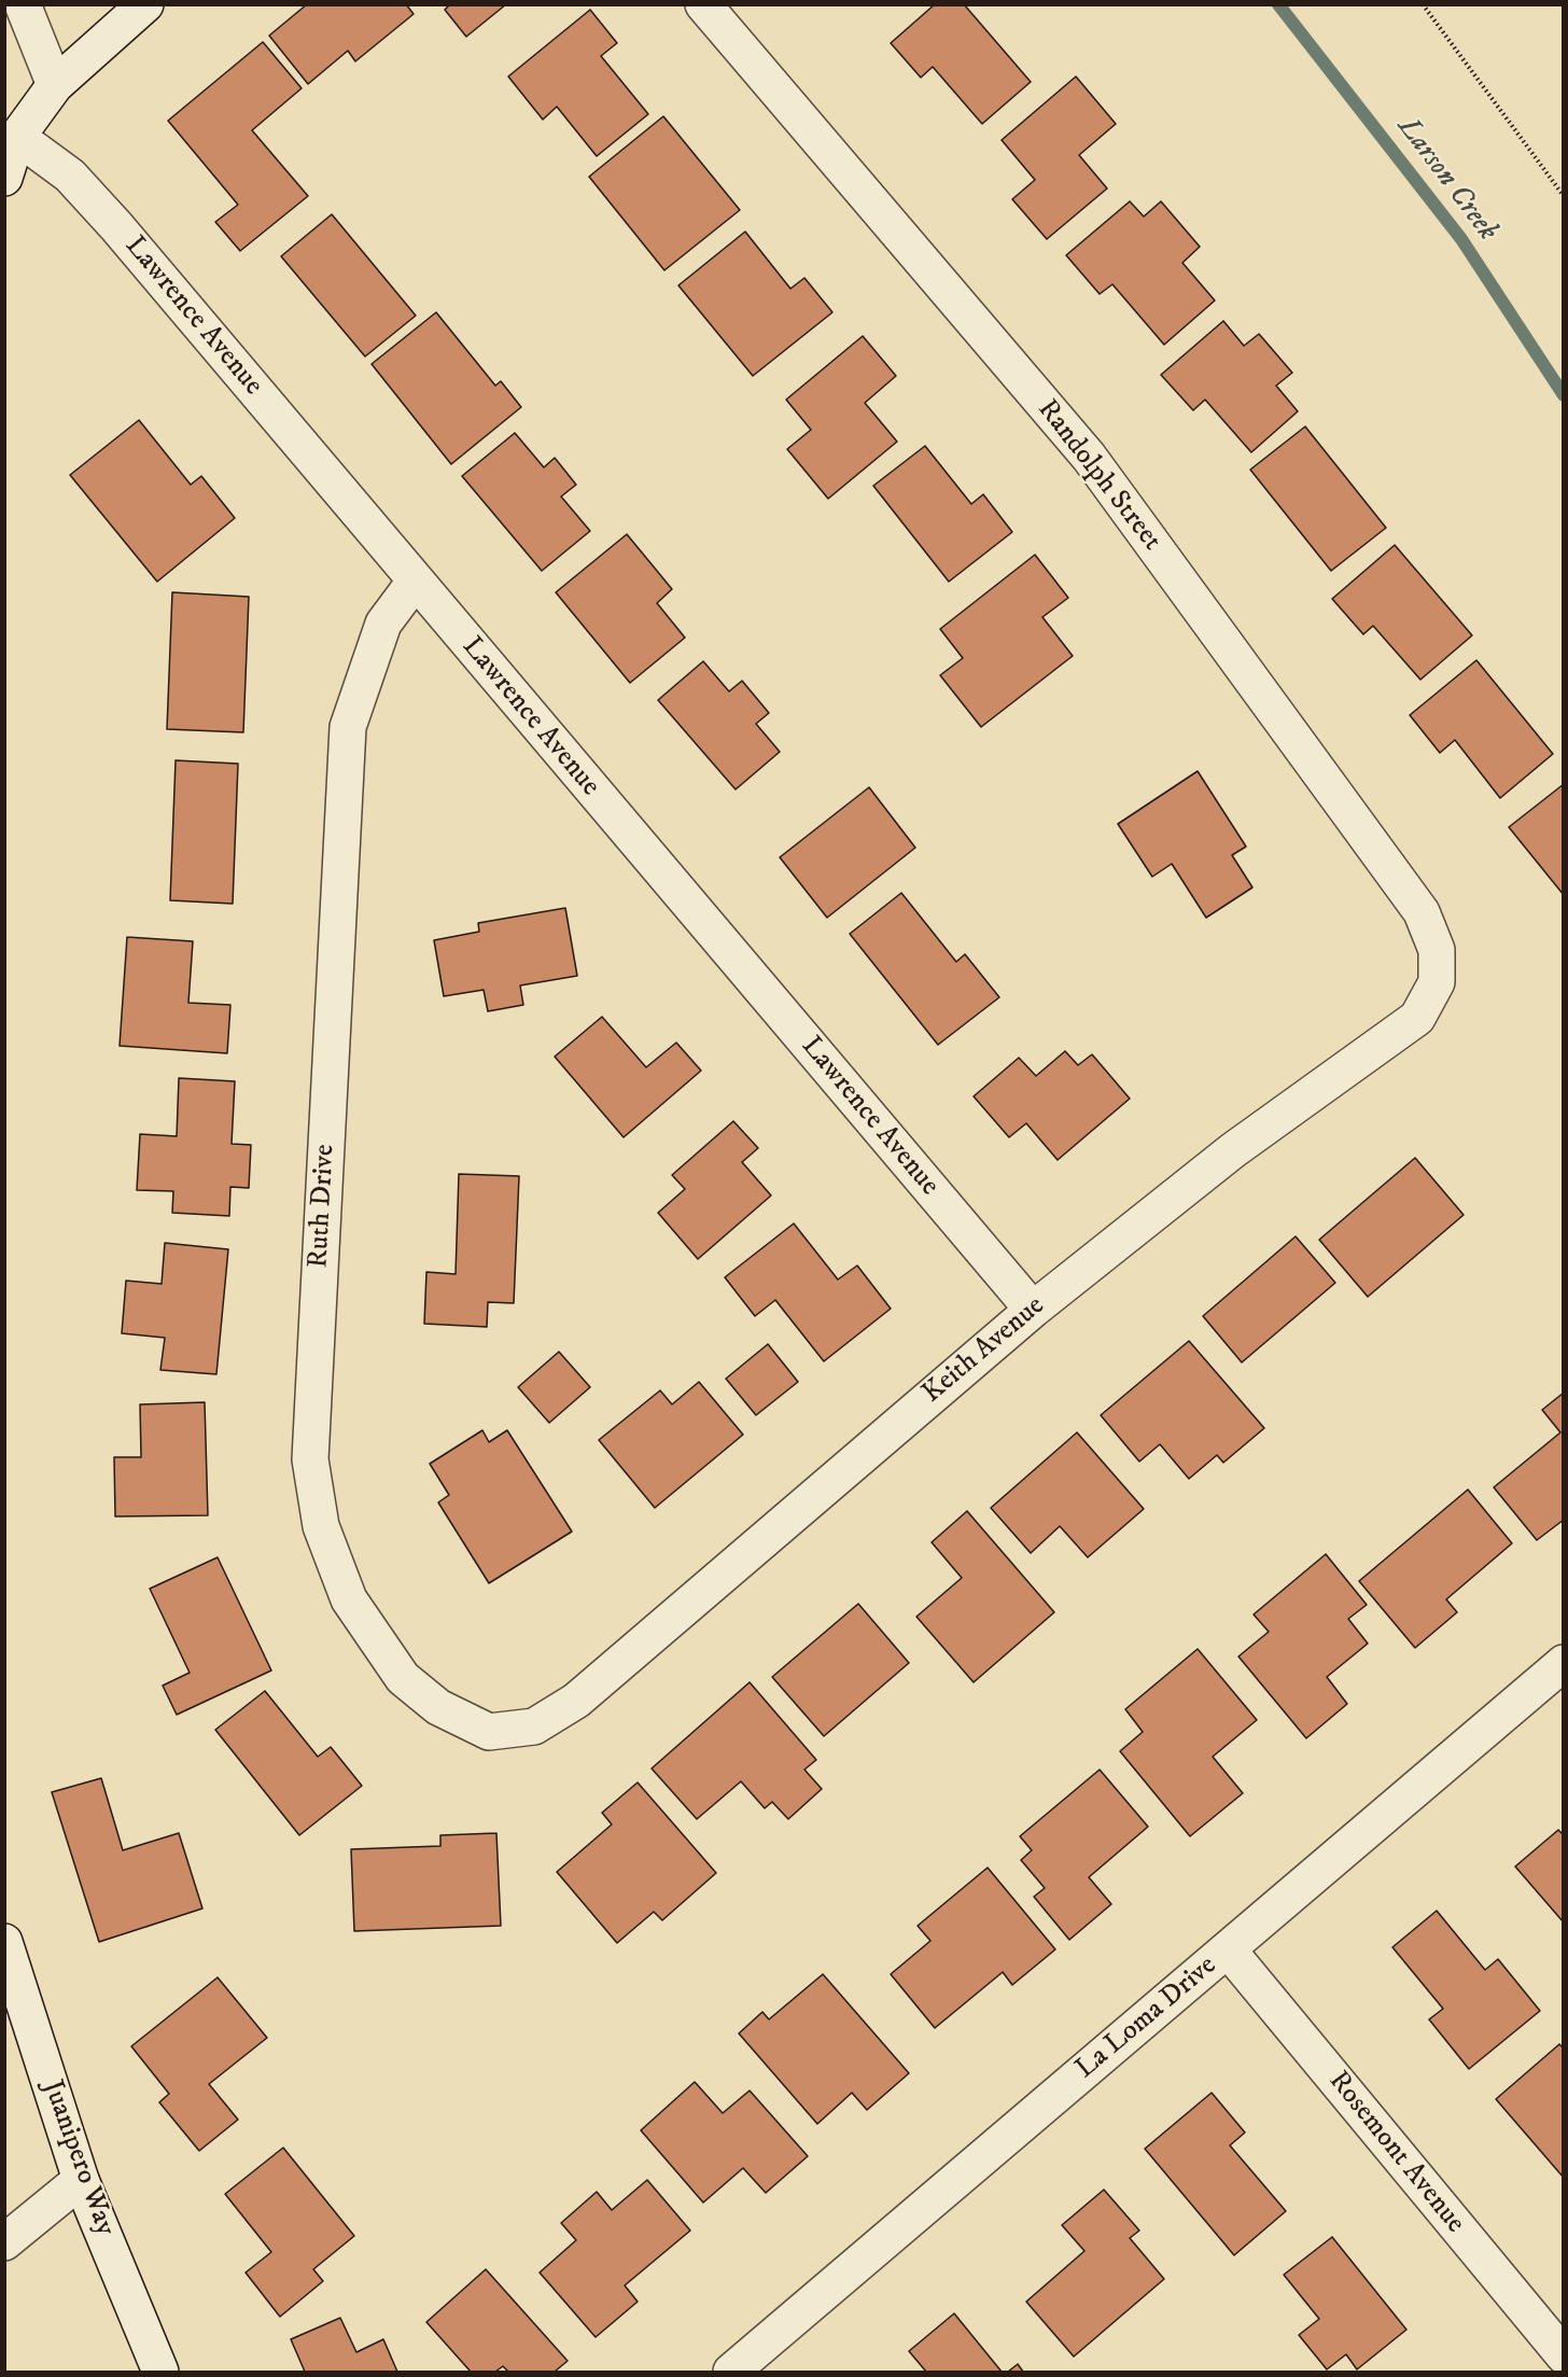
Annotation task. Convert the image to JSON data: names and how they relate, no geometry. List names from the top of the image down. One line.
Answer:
{"streets":{"street":["Lawrence Avenue","Randolph Street","Ruth Drive","Keith Avenue","La Loma Drive","Rosemont Avenue","Juanipero Way"]},"crossings":[["Lawrence Avenue","Ruth Drive"],["Lawrence Avenue","Keith Avenue"],["Randolph Street","Keith Avenue"],["Ruth Drive","Keith Avenue"],["La Loma Drive","Rosemont Avenue"]],"water":["Larson Creek"]}
